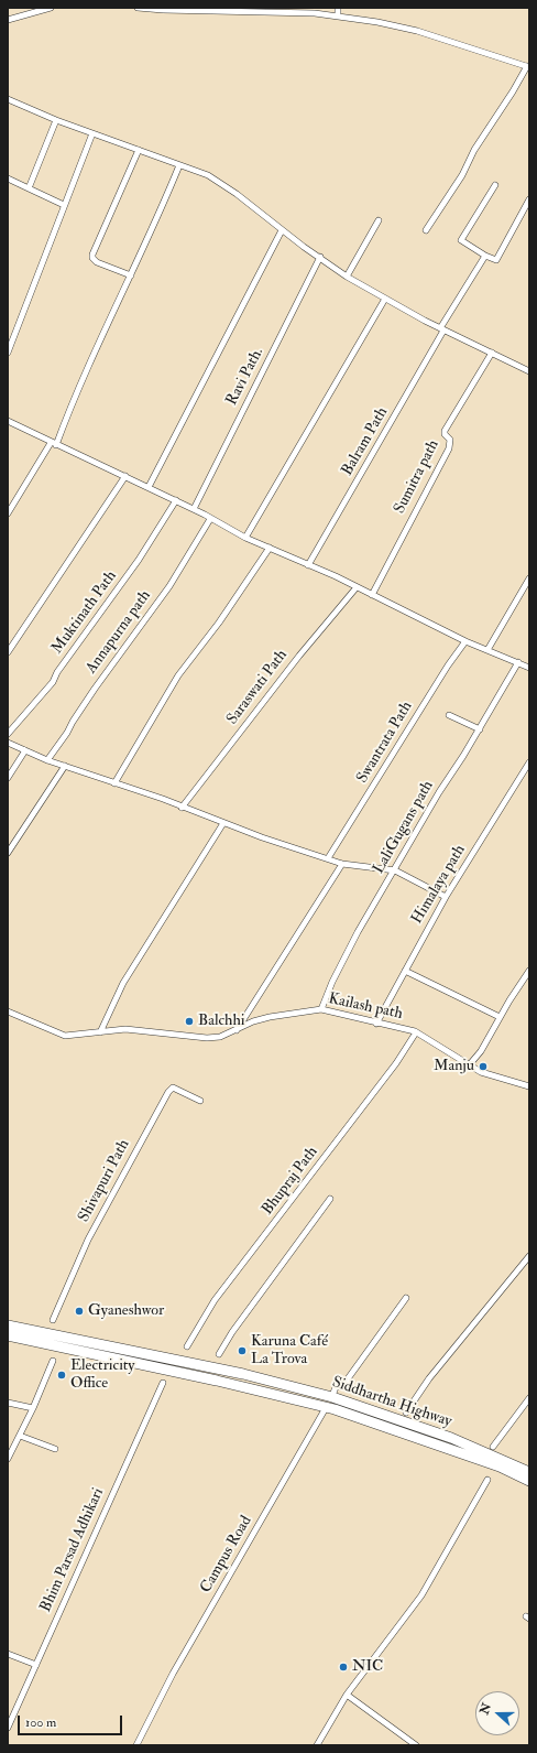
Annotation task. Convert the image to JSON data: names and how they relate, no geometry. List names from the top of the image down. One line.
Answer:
{"streets":{"highway":["Siddhartha Highway"],"street":["Ravi Path.","Balram Path","Sumitra path","Muktinath Path","Annapurna path","Saraswati Path","Swantrata Path","LaliGugans path","Himalaya path","Kailash path","Shivapuri Path","Bhupraj Path","Bhim Parsad Adhikari","Campus Road"]},"crossings":[["LaliGugans path","Kailash path"],["Himalaya path","Kailash path"],["Kailash path","Bhupraj Path"],["Siddhartha Highway","Campus Road"]],"places":["Balchhi","Manju","Gyaneshwor","Karuna Café La Trova","Electricity Office","NIC"],"scale_bar":"100 m","north":"left"}
